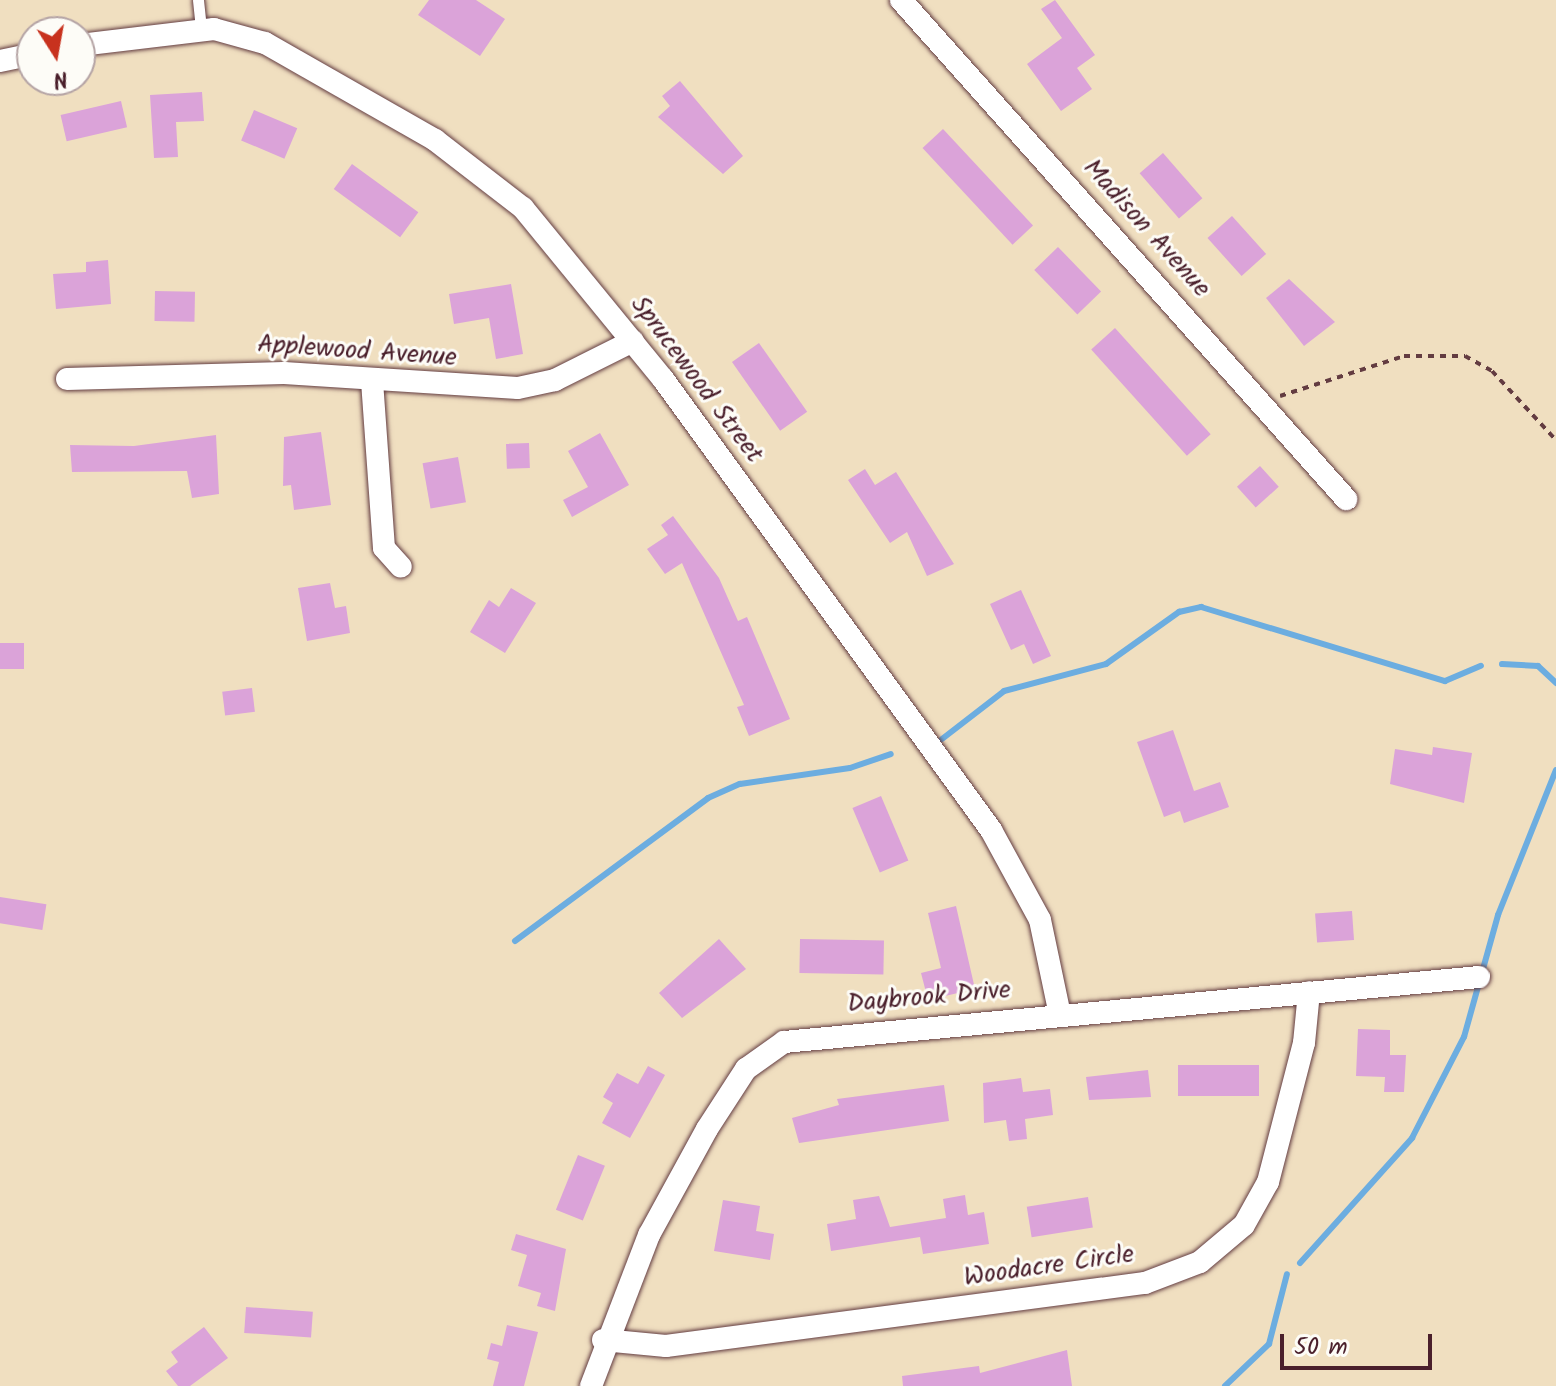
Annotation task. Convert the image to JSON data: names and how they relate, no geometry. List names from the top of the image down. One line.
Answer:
{"streets":{"street":["Madison Avenue","Applewood Avenue","Sprucewood Street","Daybrook Drive","Woodacre Circle"]},"crossings":[["Applewood Avenue","Sprucewood Street"],["Sprucewood Street","Daybrook Drive"],["Daybrook Drive","Woodacre Circle"]],"scale_bar":"50 m","north":"bottom"}
